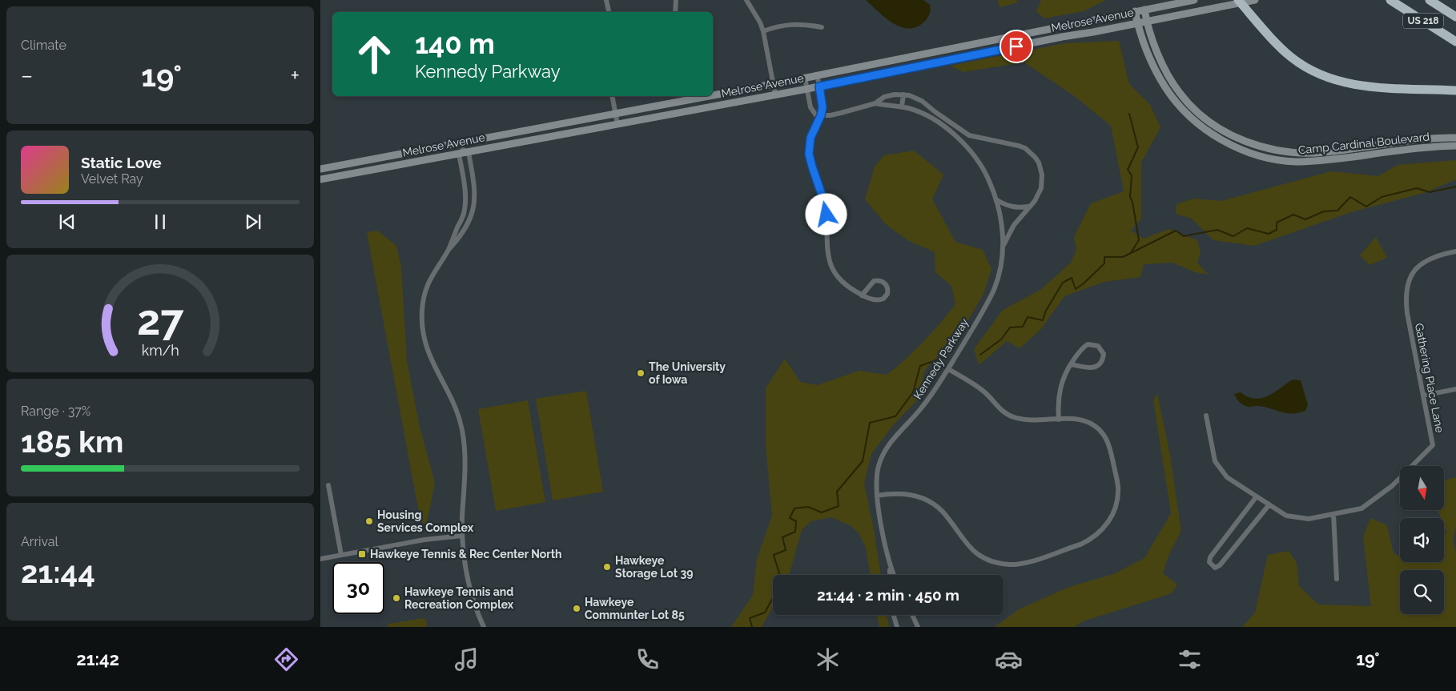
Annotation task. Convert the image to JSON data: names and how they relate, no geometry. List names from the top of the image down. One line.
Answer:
{"streets":{"highway":["US 218"],"main road":["Melrose Avenue","Camp Cardinal Boulevard"],"street":["Kennedy Parkway","Gathering Place Lane"]},"crossings":[["Melrose Avenue","Camp Cardinal Boulevard"]],"places":{"other":["The University of Iowa","Housing Services Complex","Hawkeye Storage Lot 39","Hawkeye Tennis and Recreation Complex","Hawkeye Communter Lot 85"],"transit":["Hawkeye Tennis & Rec Center North"]},"north":"bottom","page":{"tile":["Climate",["Range · 37%","185 km"],["Arrival","21:44"]],"turn":["140 m","Kennedy Parkway"],"heat":["−","19°","+"],"song":["Static Love","Velvet Ray"],"limit":"30","trip":"21:44 · 2 min · 450 m","tabs":["21:42","19°"],"gauge":["27","km/h"]}}
